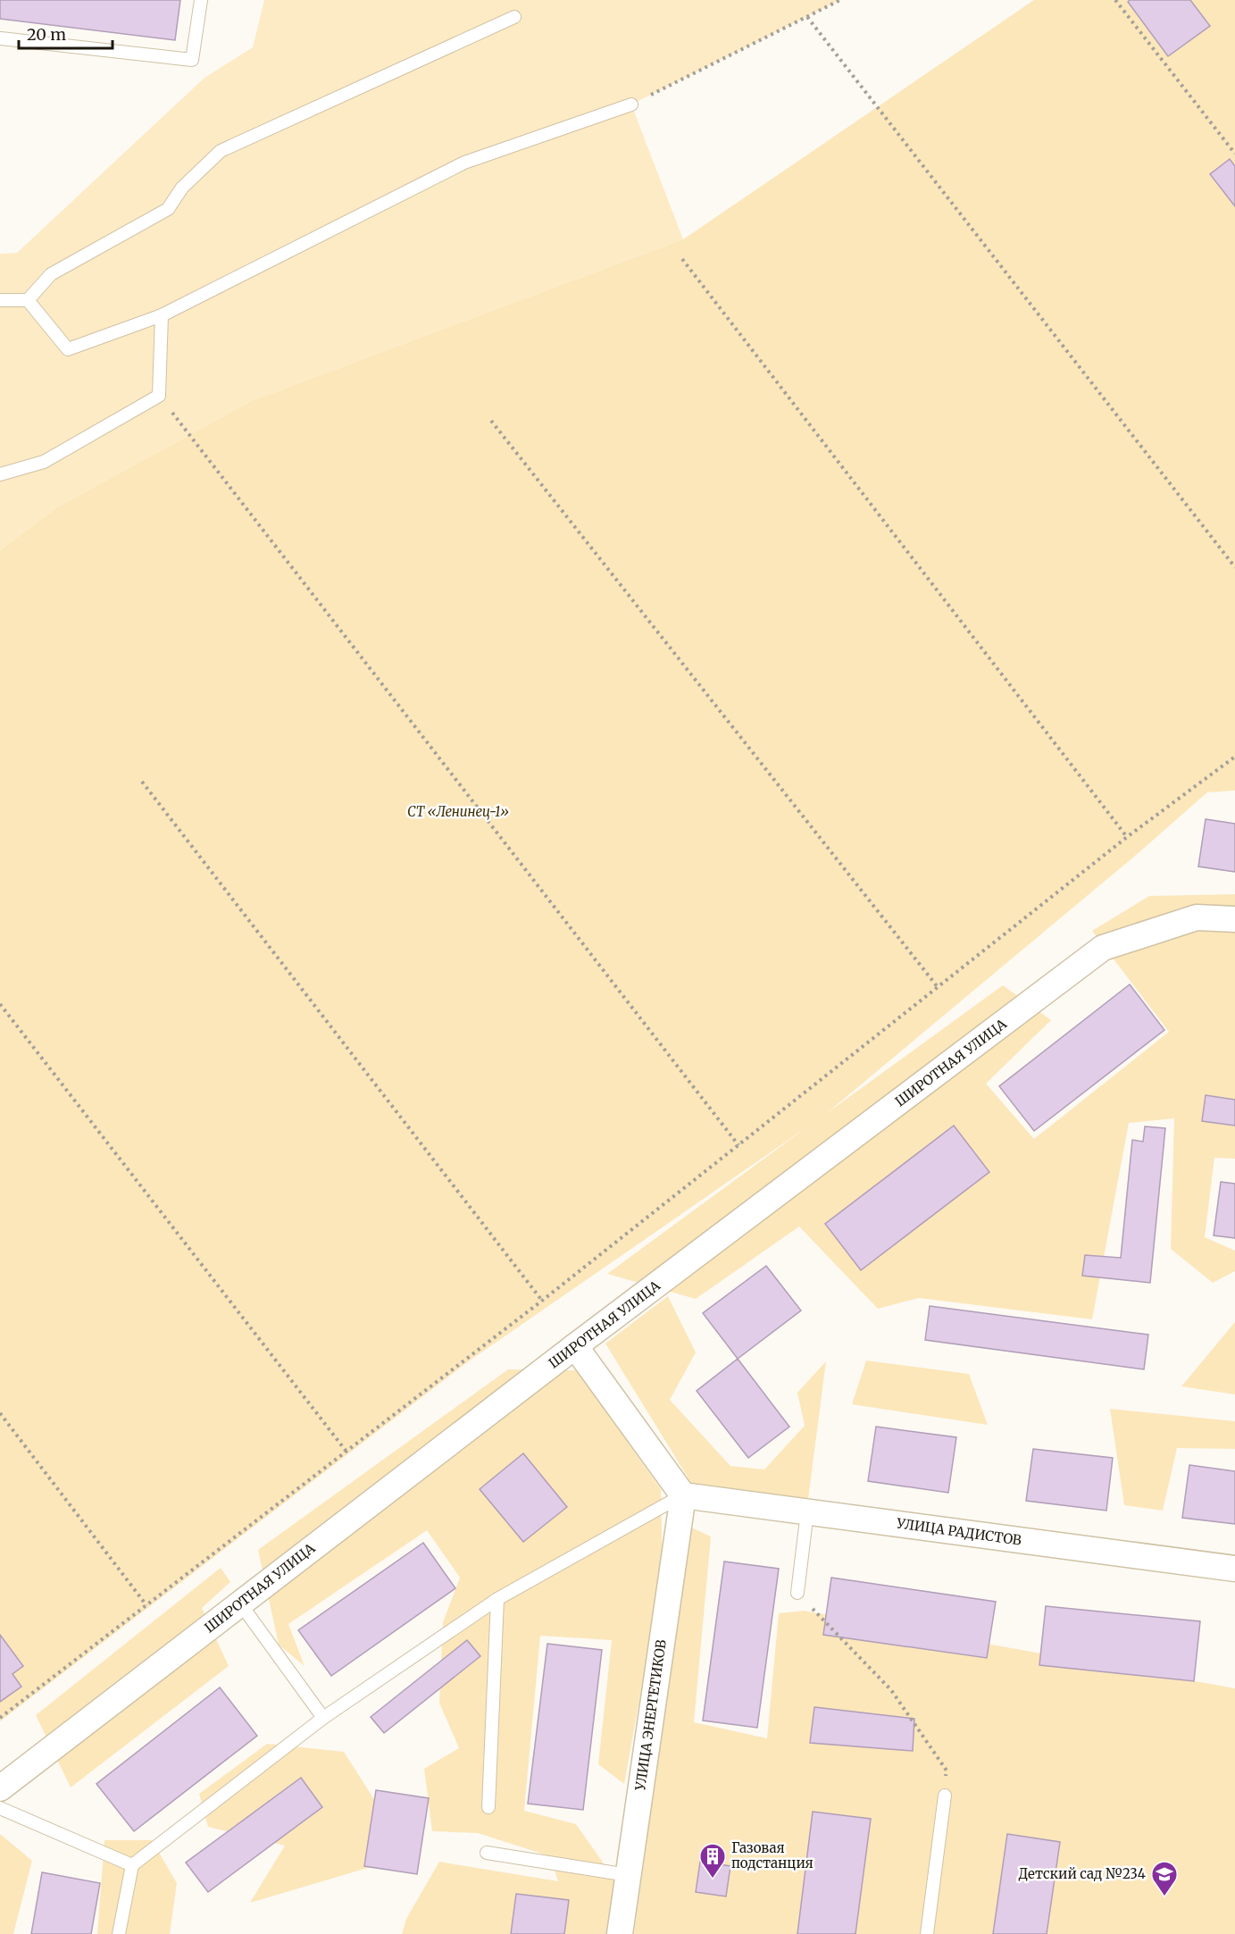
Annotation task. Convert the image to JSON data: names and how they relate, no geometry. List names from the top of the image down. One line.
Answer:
{"streets":{"street":["ШИРОТНАЯ УЛИЦА","УЛИЦА РАДИСТОВ","УЛИЦА ЭНЕРГЕТИКОВ"]},"crossings":[["УЛИЦА РАДИСТОВ","УЛИЦА ЭНЕРГЕТИКОВ"]],"parks":["СТ «Ленинец-1»"],"places":{"building":["Газовая подстанция"],"school or university":["Детский сад №234"]},"scale_bar":"20 m"}
